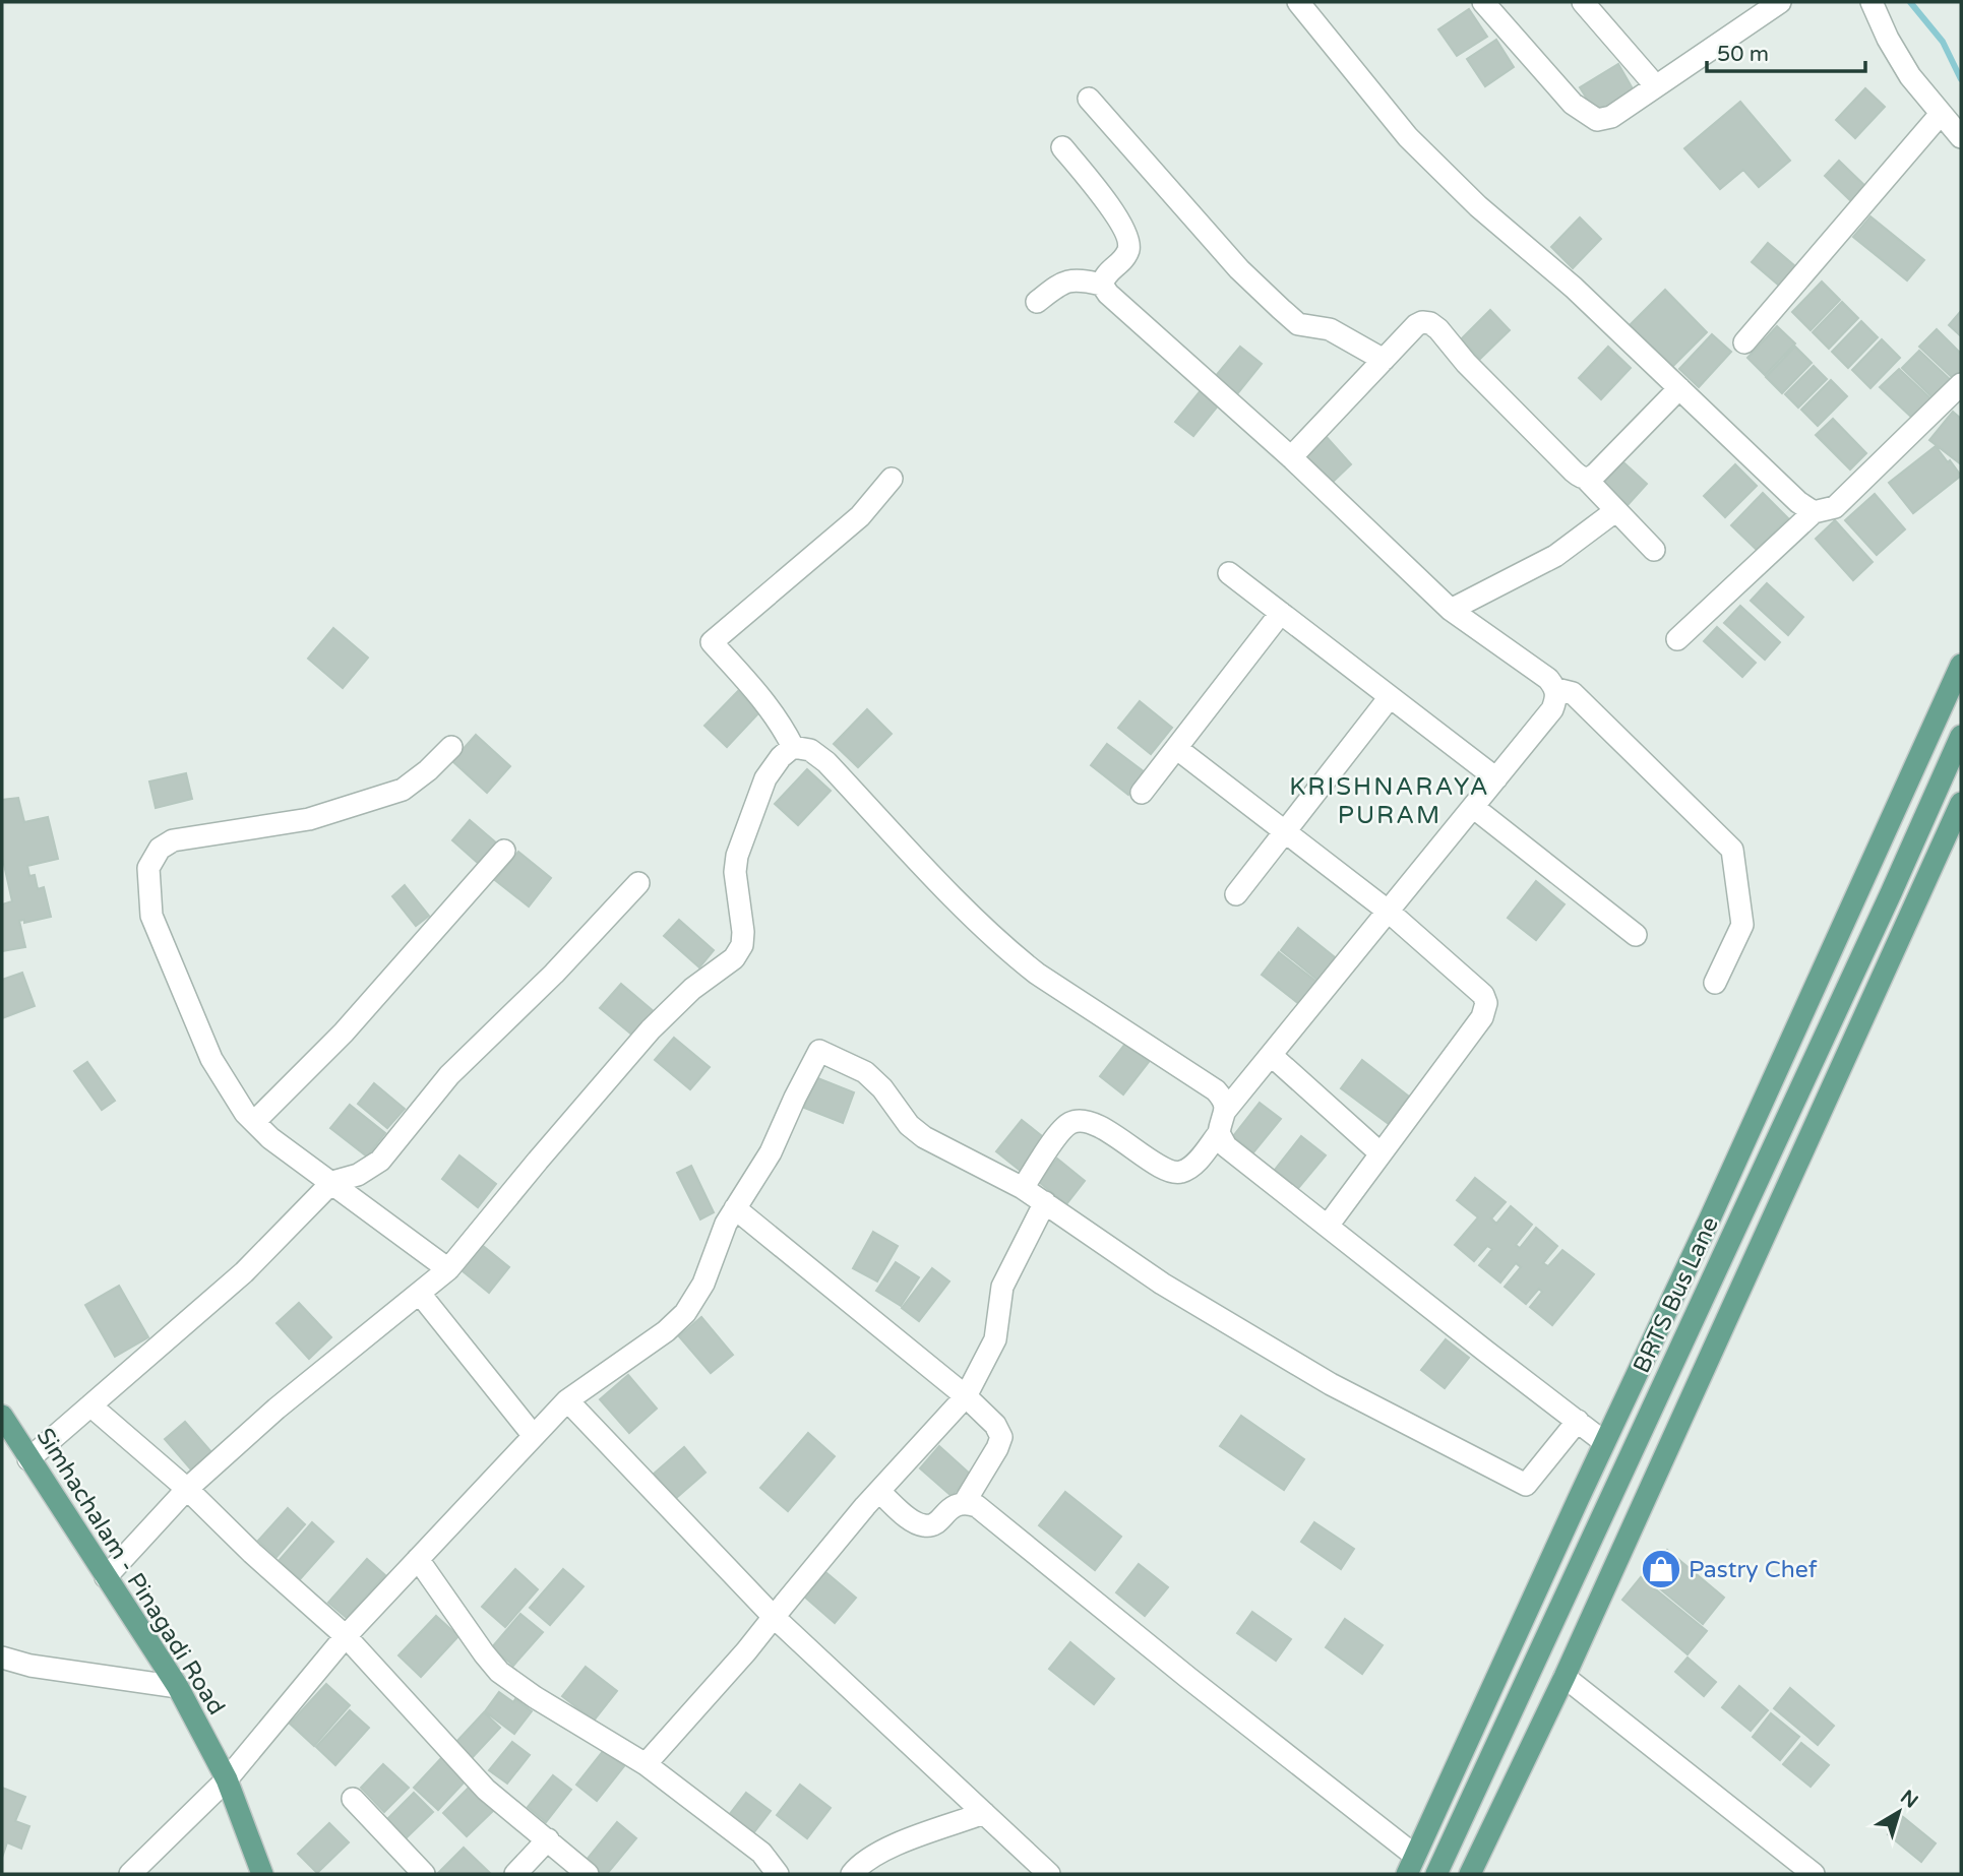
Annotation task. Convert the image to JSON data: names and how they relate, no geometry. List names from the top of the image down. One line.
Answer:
{"streets":{"main road":["BRTS Bus Lane","Simhachalam - Pinagadi Road"]},"districts":["KRISHNARAYA PURAM"],"places":{"shop":["Pastry Chef"]},"scale_bar":"50 m","north":"top right"}
